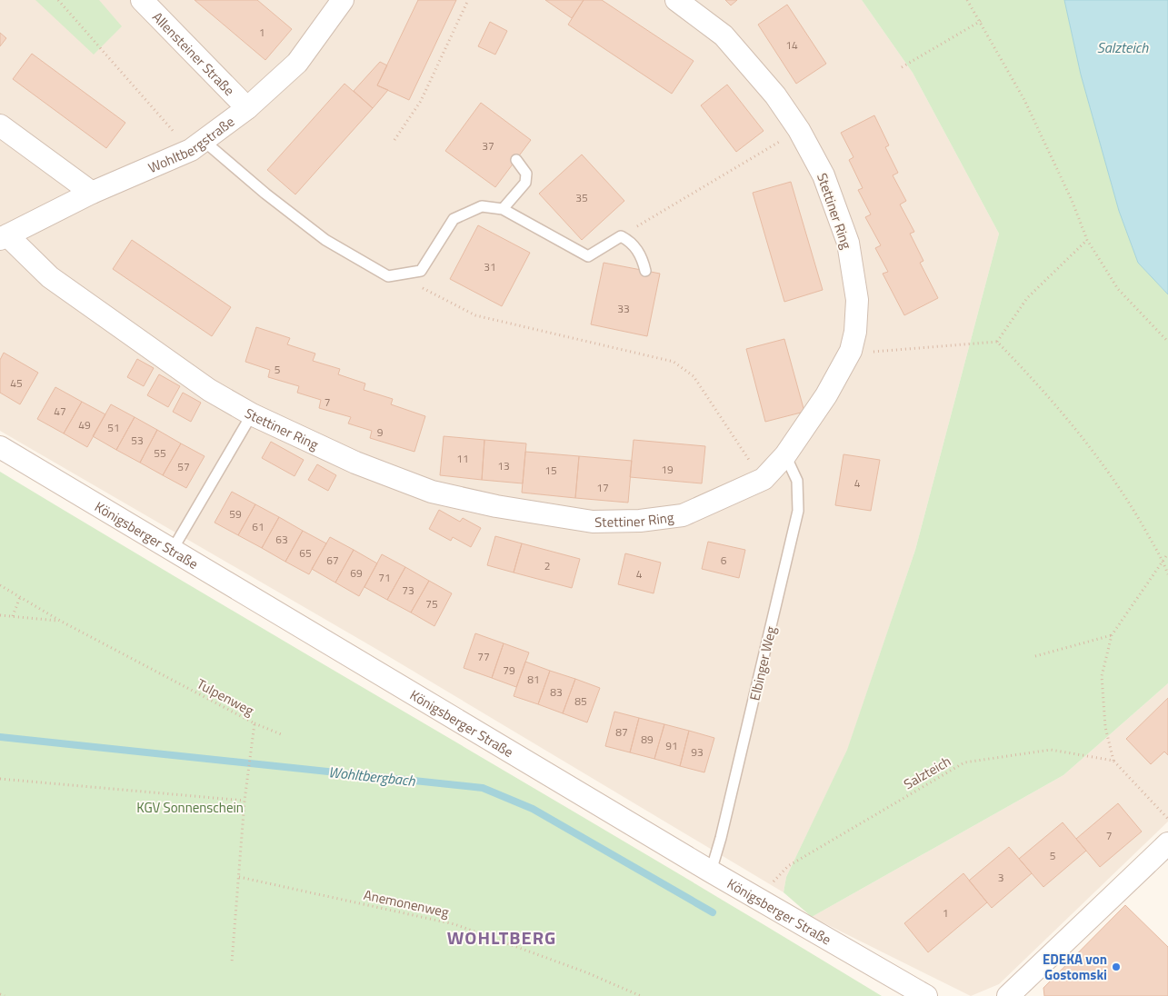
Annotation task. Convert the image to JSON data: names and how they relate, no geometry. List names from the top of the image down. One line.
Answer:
{"streets":{"street":["Allensteiner Straße","Wohltbergstraße","Stettiner Ring","Königsberger Straße"],"lane":["Elbinger Weg"],"path":["Tulpenweg","Salzteich","Anemonenweg"]},"crossings":[["Allensteiner Straße","Wohltbergstraße"],["Wohltbergstraße","Stettiner Ring"],["Stettiner Ring","Elbinger Weg"],["Königsberger Straße","Elbinger Weg"],["Königsberger Straße","Salzteich"],["Tulpenweg","Anemonenweg"]],"districts":["WOHLTBERG"],"water":["Salzteich","Wohltbergbach"],"parks":["KGV Sonnenschein"],"places":["EDEKA von Gostomski"],"house_numbers":["1","14","37","35","31","33","5","45","7","47","49","51","9","53","55","11","13","57","19","15","4","17","59","61","63","65","67","6","2","69","4","71","73","75","77","79","81","83","85","87","89","91","93","7","5","3","1"]}
